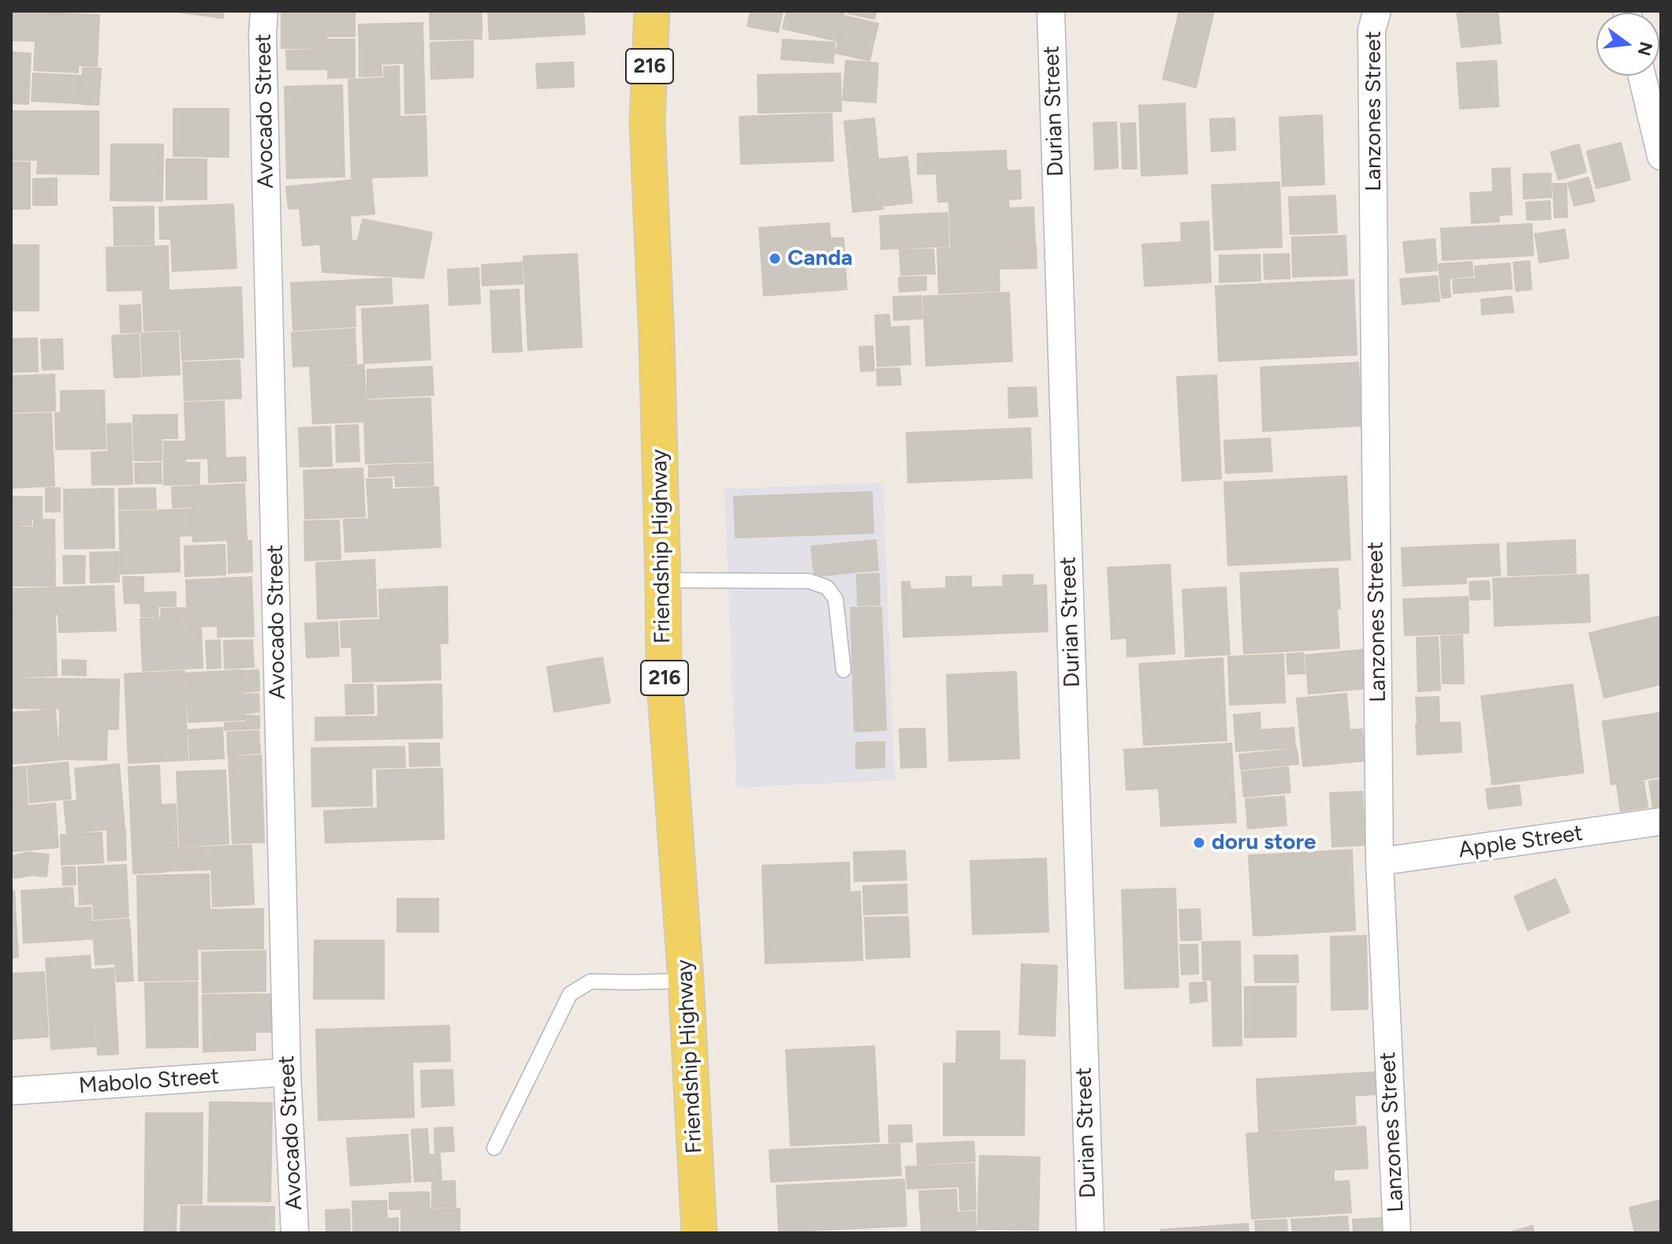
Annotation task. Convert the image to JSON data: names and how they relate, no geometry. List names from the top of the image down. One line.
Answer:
{"streets":{"main road":["216","Friendship Highway"],"street":["Avocado Street","Durian Street","Lanzones Street","Apple Street","Mabolo Street"]},"crossings":[["Avocado Street","Mabolo Street"],["Lanzones Street","Apple Street"]],"places":["Canda","doru store"],"north":"right"}
